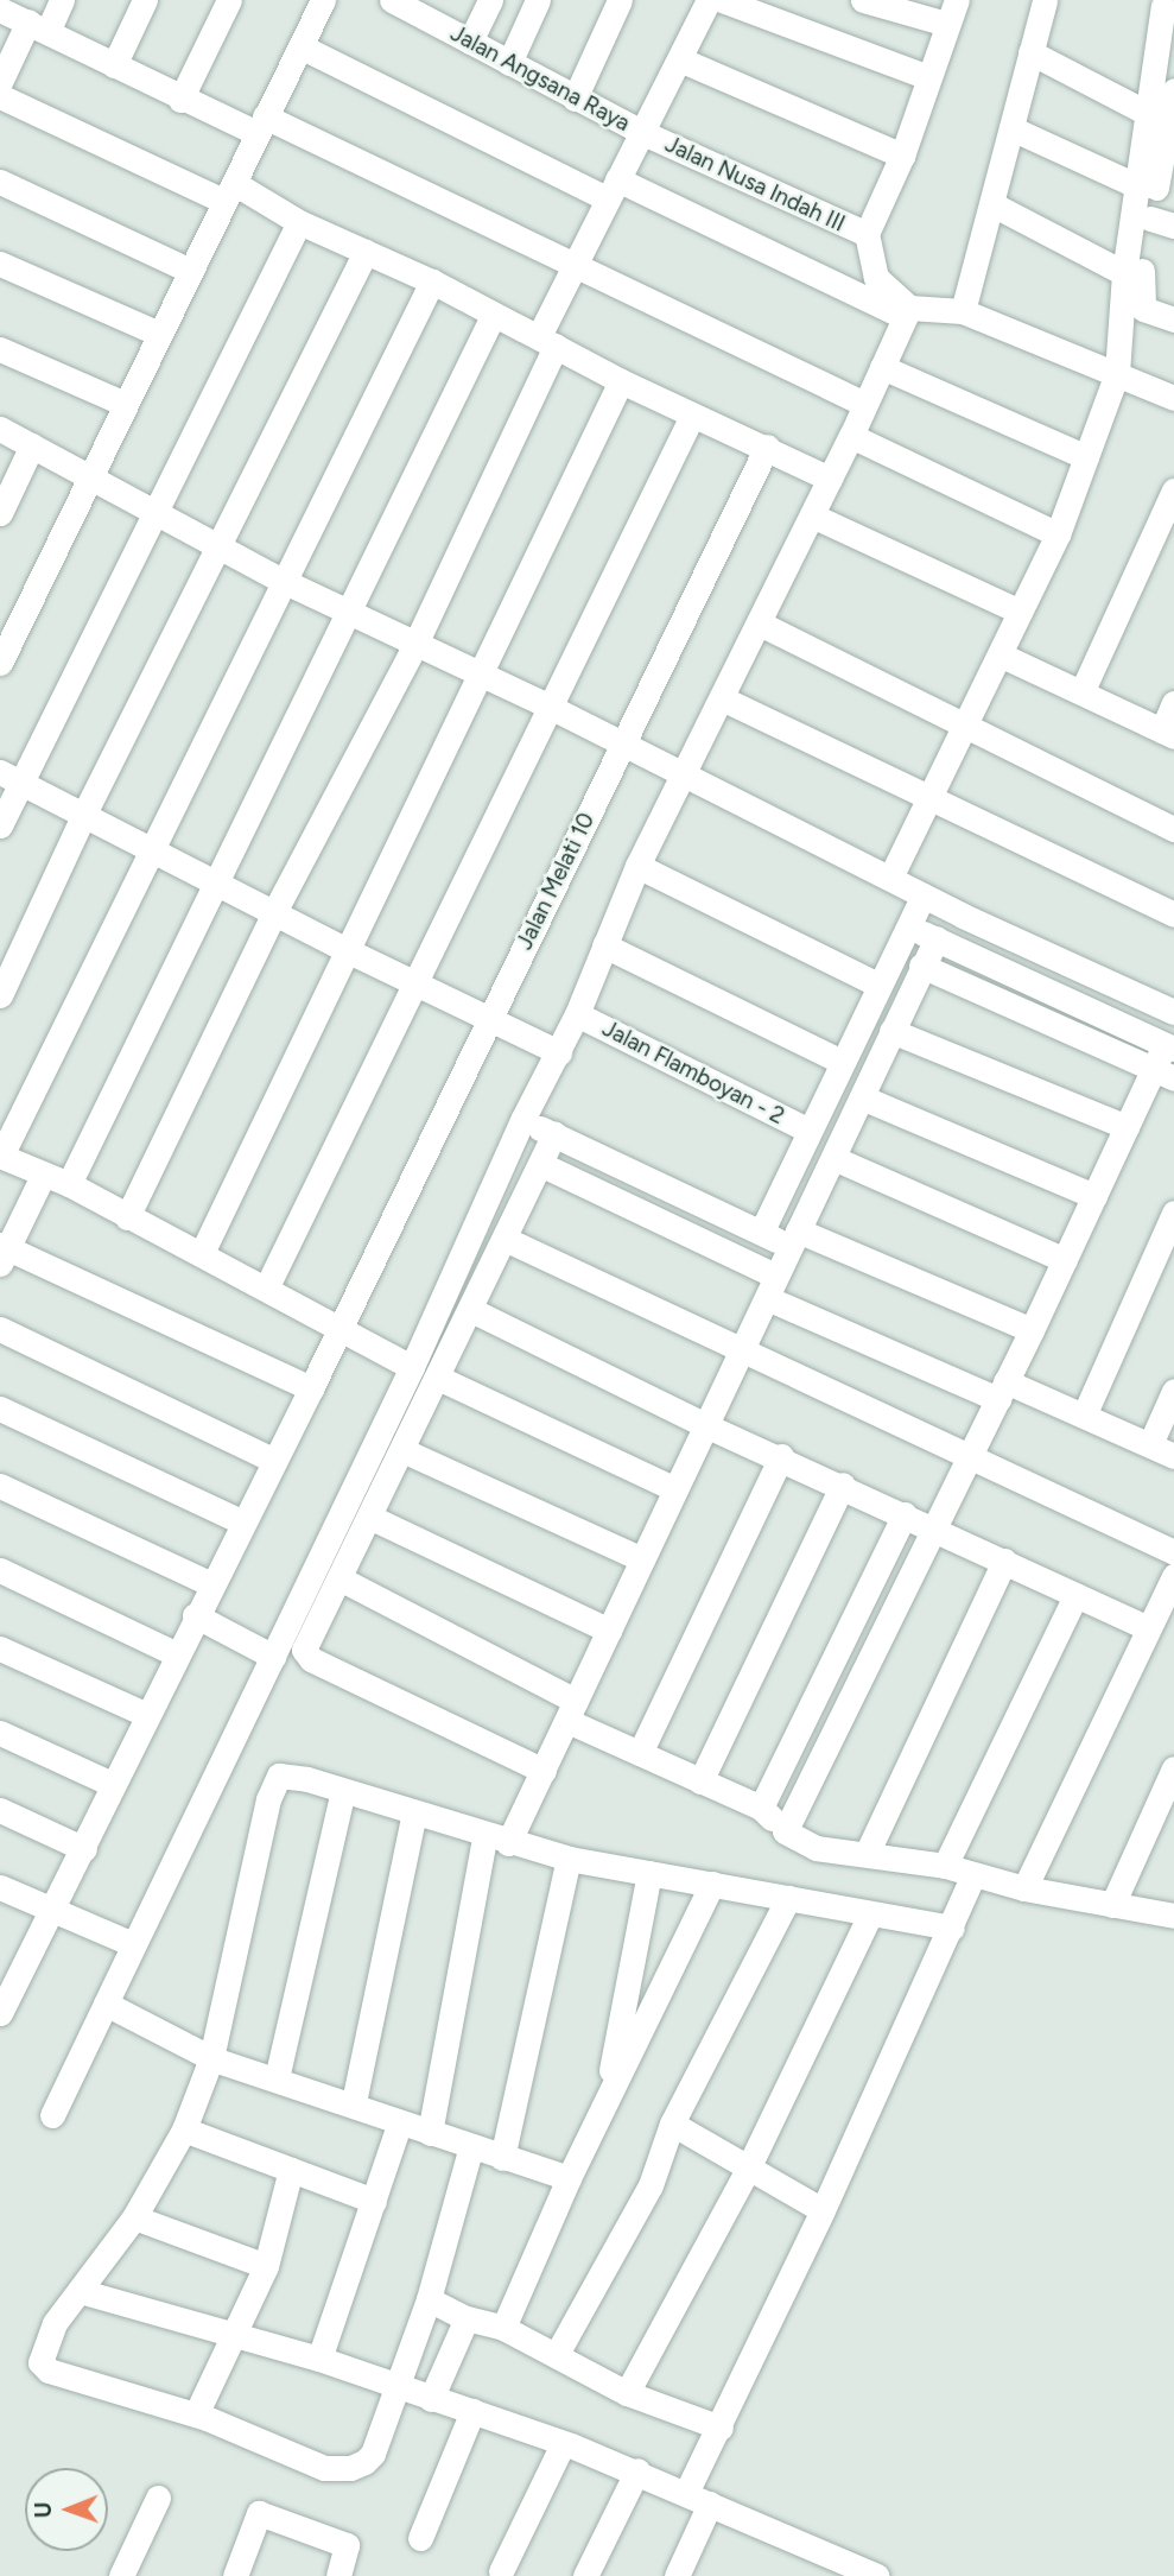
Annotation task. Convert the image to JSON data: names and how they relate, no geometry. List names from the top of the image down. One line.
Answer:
{"streets":{"street":["Jalan Angsana Raya","Jalan Nusa Indah III","Jalan Melati 10","Jalan Flamboyan - 2"]},"crossings":[["Jalan Angsana Raya","Jalan Nusa Indah III"]],"north":"left"}
